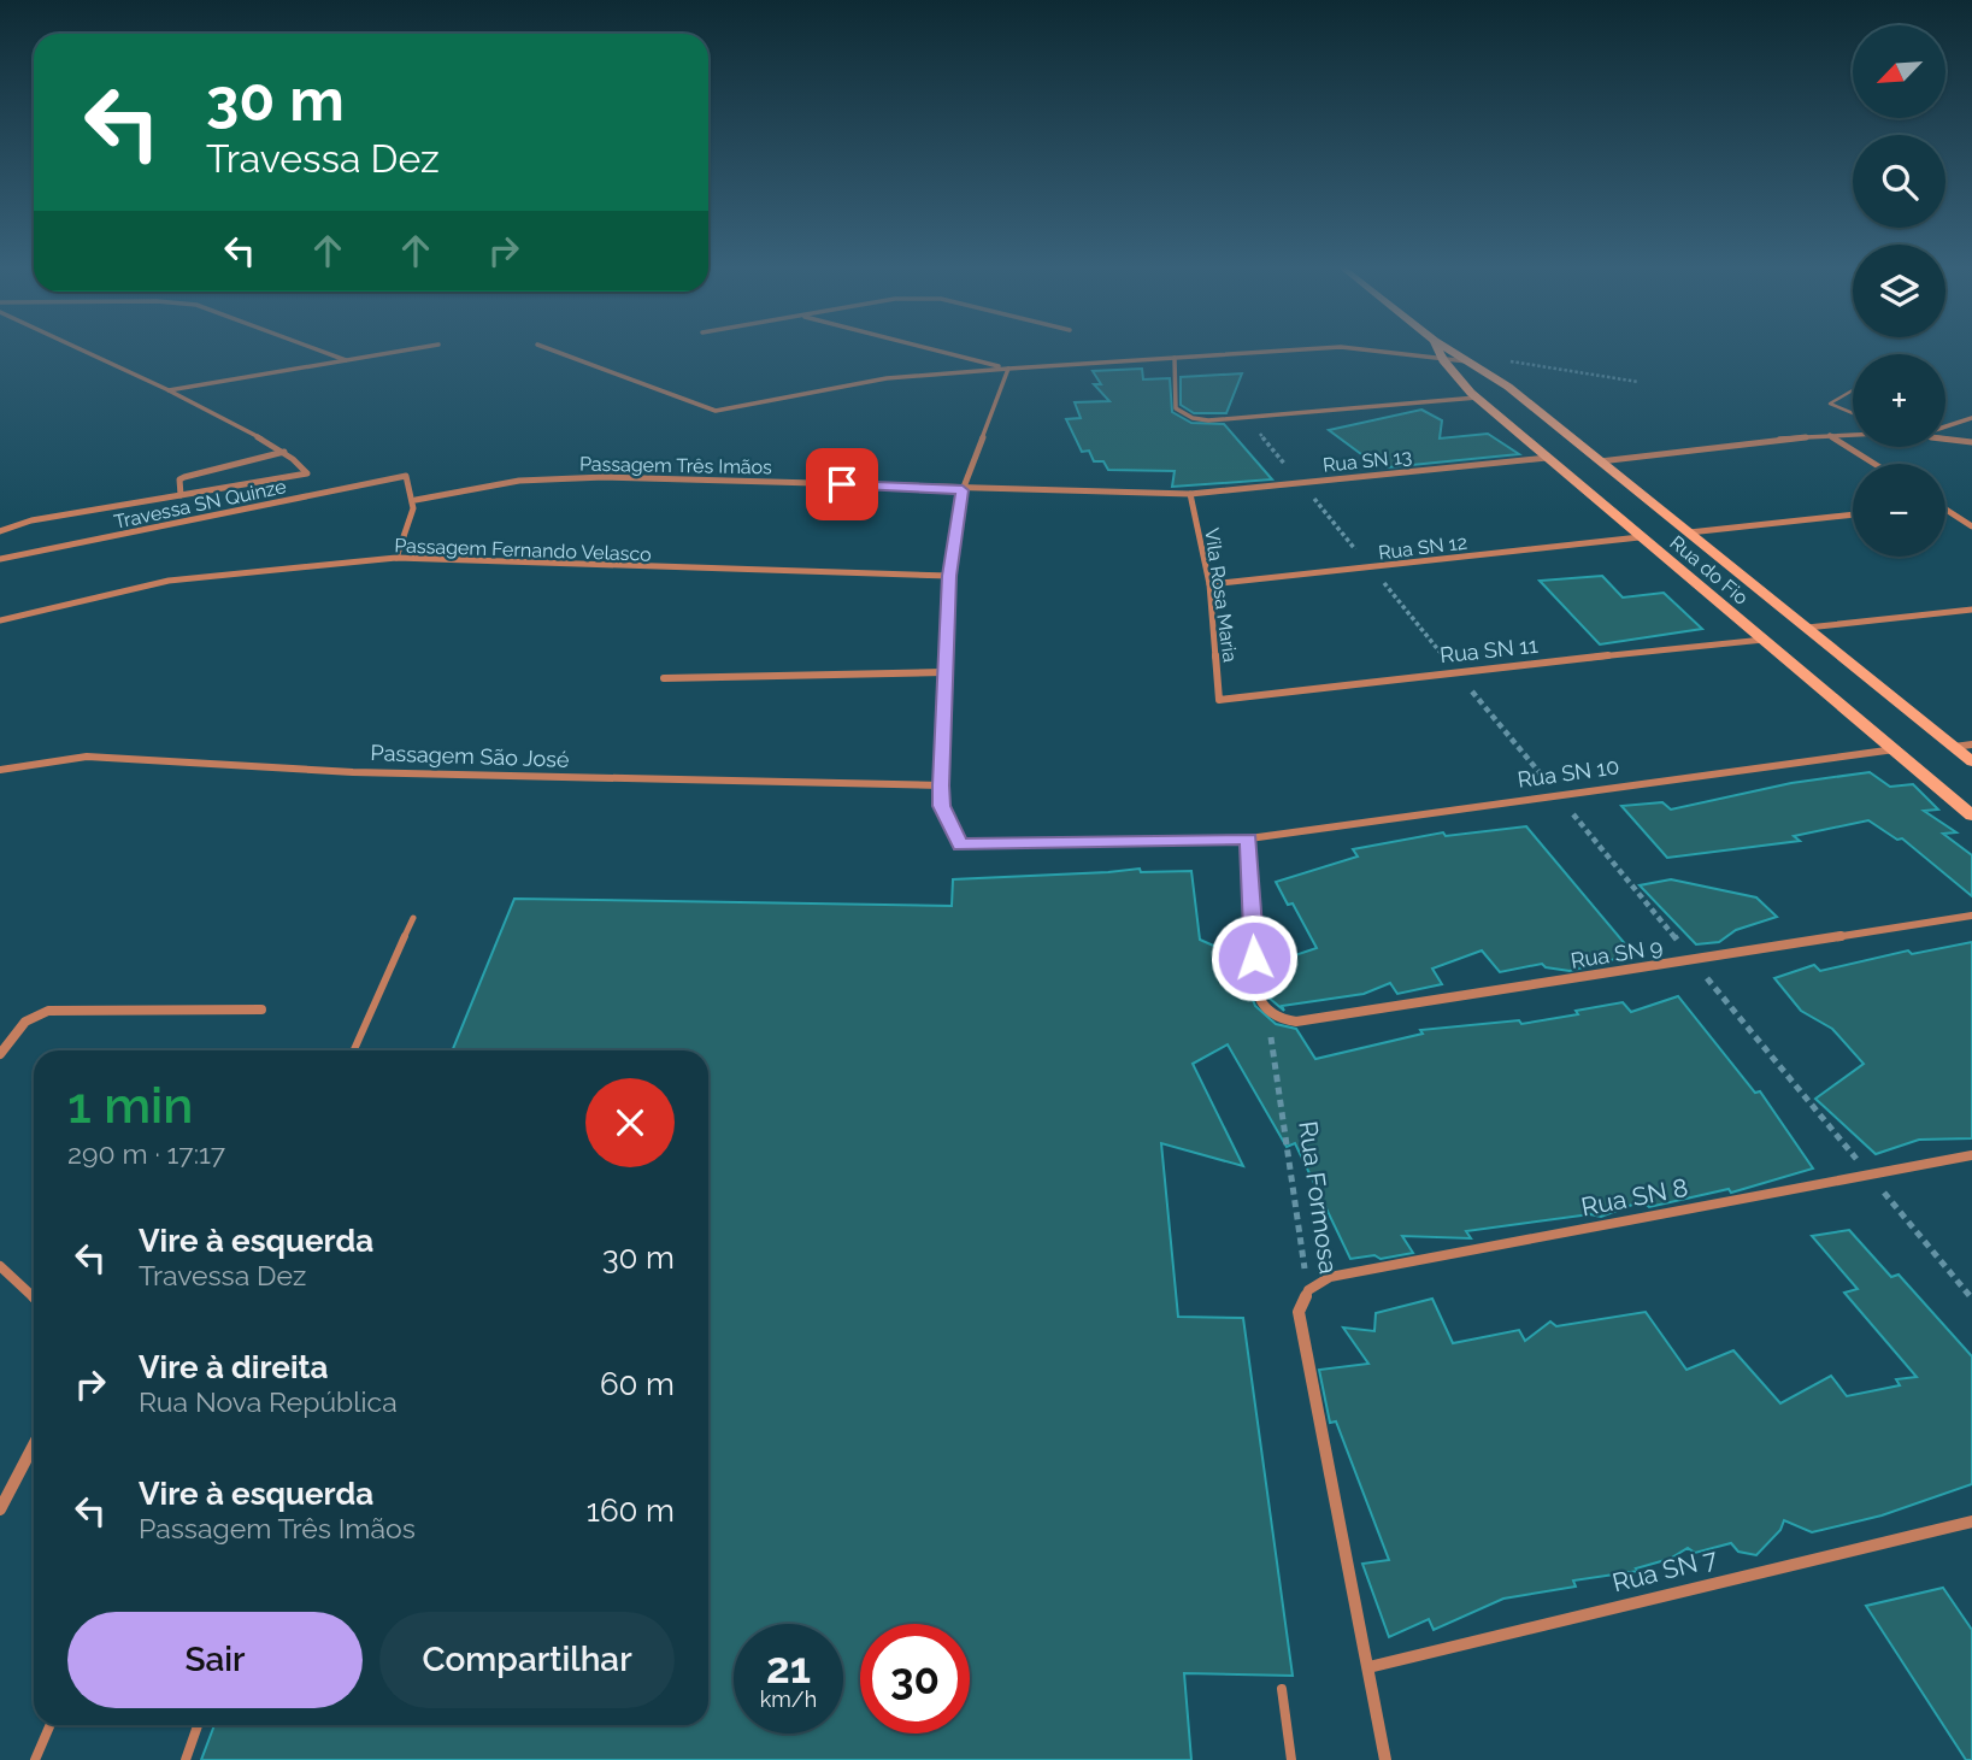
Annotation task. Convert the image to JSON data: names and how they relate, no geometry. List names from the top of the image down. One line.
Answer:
{"streets":{"street":["Rua SN 13","Passagem Três Imãos","Travessa SN Quinze","Rua SN 12","Passagem Fernando Velasco","Rua do Fio","Vila Rosa Maria","Rua SN 11","Passagem São José","Rua SN 10","Rua SN 9","Rua Formosa","Rua SN 8","Rua SN 7"]},"crossings":[["Rua SN 13","Passagem Três Imãos"],["Rua SN 13","Rua do Fio"],["Rua SN 13","Vila Rosa Maria"],["Passagem Três Imãos","Travessa SN Quinze"],["Passagem Três Imãos","Vila Rosa Maria"],["Rua SN 12","Rua do Fio"],["Rua SN 12","Vila Rosa Maria"],["Rua do Fio","Rua SN 11"],["Rua do Fio","Rua SN 10"],["Vila Rosa Maria","Rua SN 11"],["Passagem São José","Rua SN 10"],["Rua SN 9","Rua Formosa"],["Rua Formosa","Rua SN 8"],["Rua Formosa","Rua SN 7"]],"north":"bottom left","page":{"map_buttons":["+","−"],"turn":["30 m","Travessa Dez"],"heading":["1 min","290 m · 17:17"],"list":[{"name":"Vire à esquerda","note":"Travessa Dez","value":"30 m"},{"name":"Vire à direita","note":"Rua Nova República","value":"60 m"},{"name":"Vire à esquerda","note":"Passagem Três Imãos","value":"160 m"}],"buttons":["Sair","Compartilhar"],"speed":"21 km/h","limit":"30"}}
